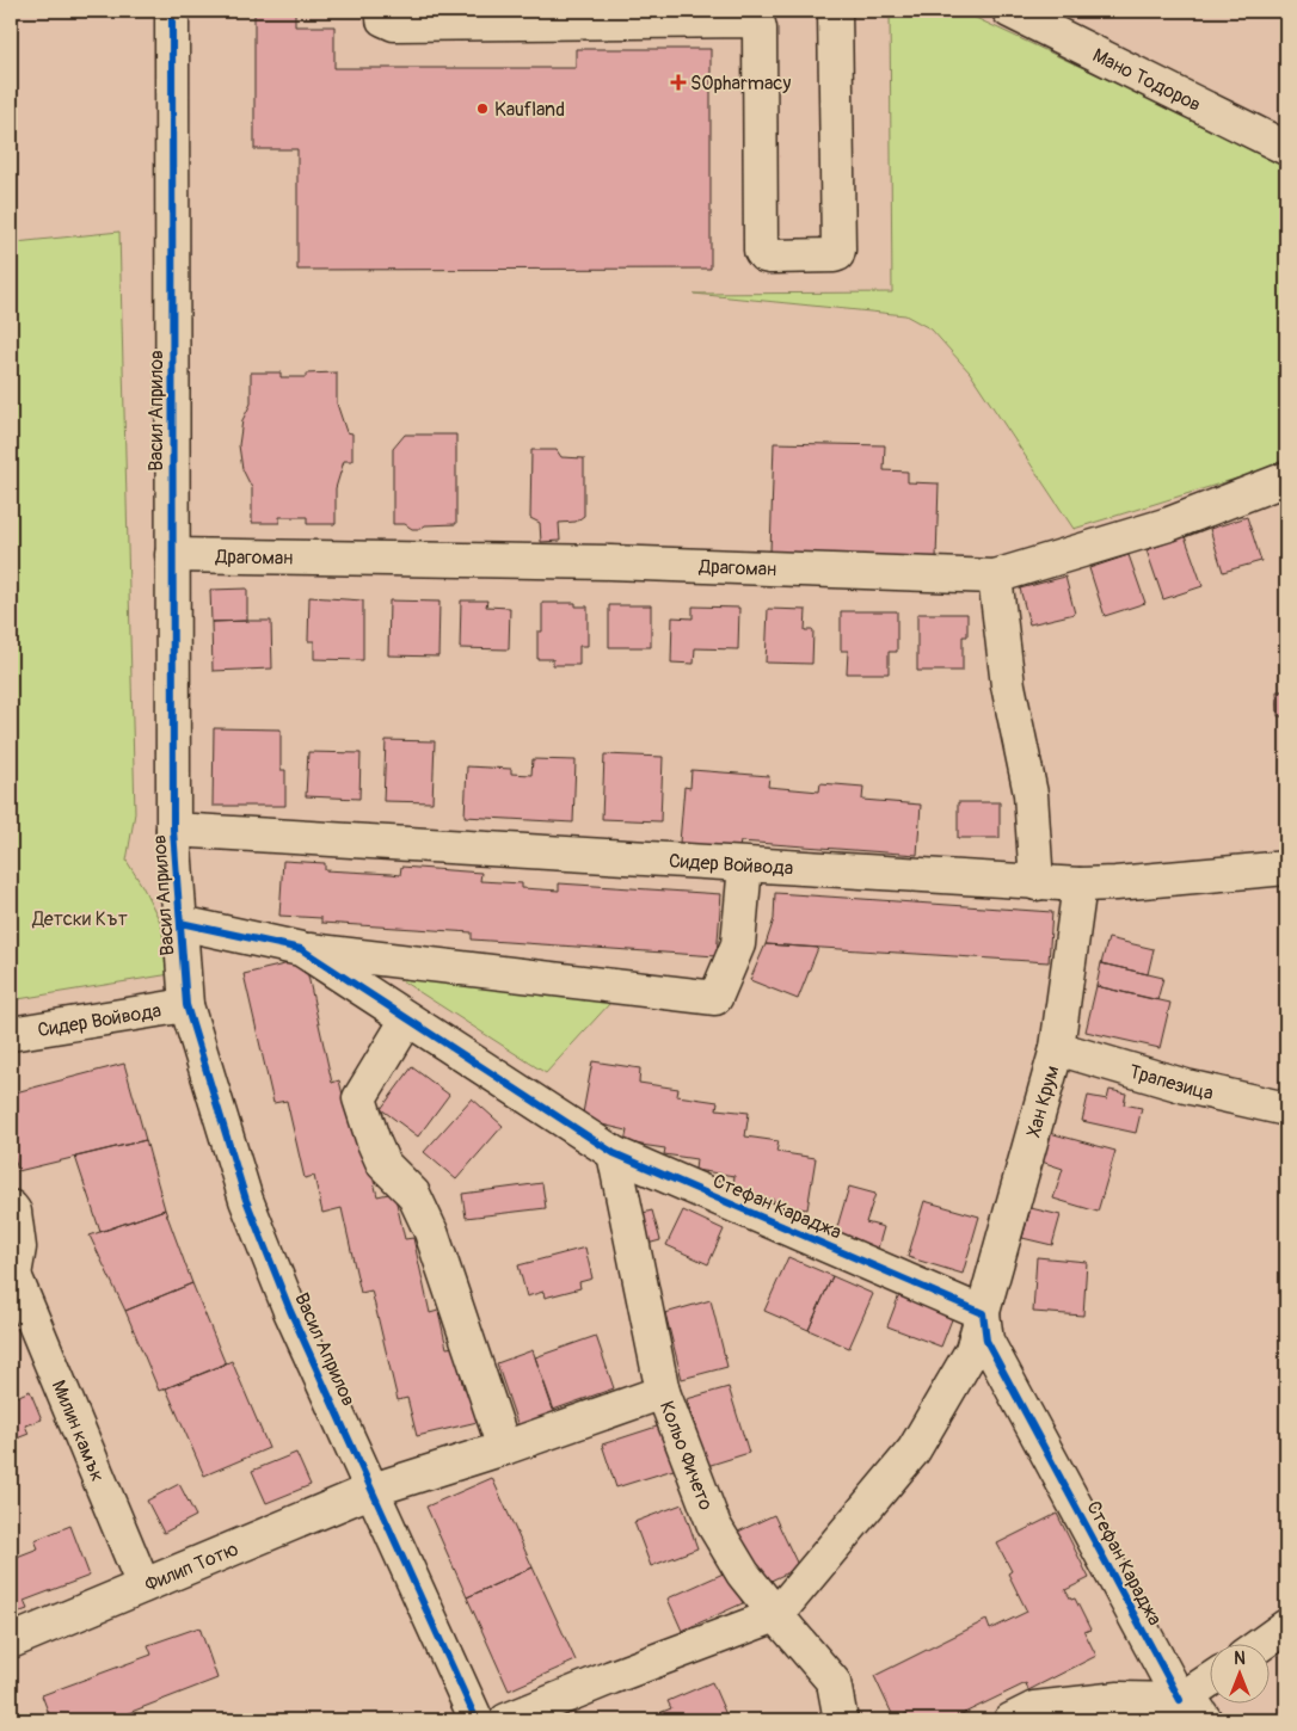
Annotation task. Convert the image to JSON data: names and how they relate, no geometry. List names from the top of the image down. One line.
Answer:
{"streets":{"street":["Мано Тодоров","Васил Априлов","Драгоман","Сидер Войвода","Трапезица","Хан Крум","Стефан Караджа","Милин камък","Кольо Фичето","Филип Тотю"]},"crossings":[["Васил Априлов","Драгоман"],["Васил Априлов","Сидер Войвода"],["Васил Априлов","Стефан Караджа"],["Васил Априлов","Филип Тотю"],["Сидер Войвода","Хан Крум"],["Трапезица","Хан Крум"],["Хан Крум","Стефан Караджа"],["Хан Крум","Кольо Фичето"],["Стефан Караджа","Кольо Фичето"],["Милин камък","Филип Тотю"],["Кольо Фичето","Филип Тотю"]],"parks":["Детски Кът"],"places":{"health":["SOpharmacy"],"other":["Kaufland"]},"north":"top"}
